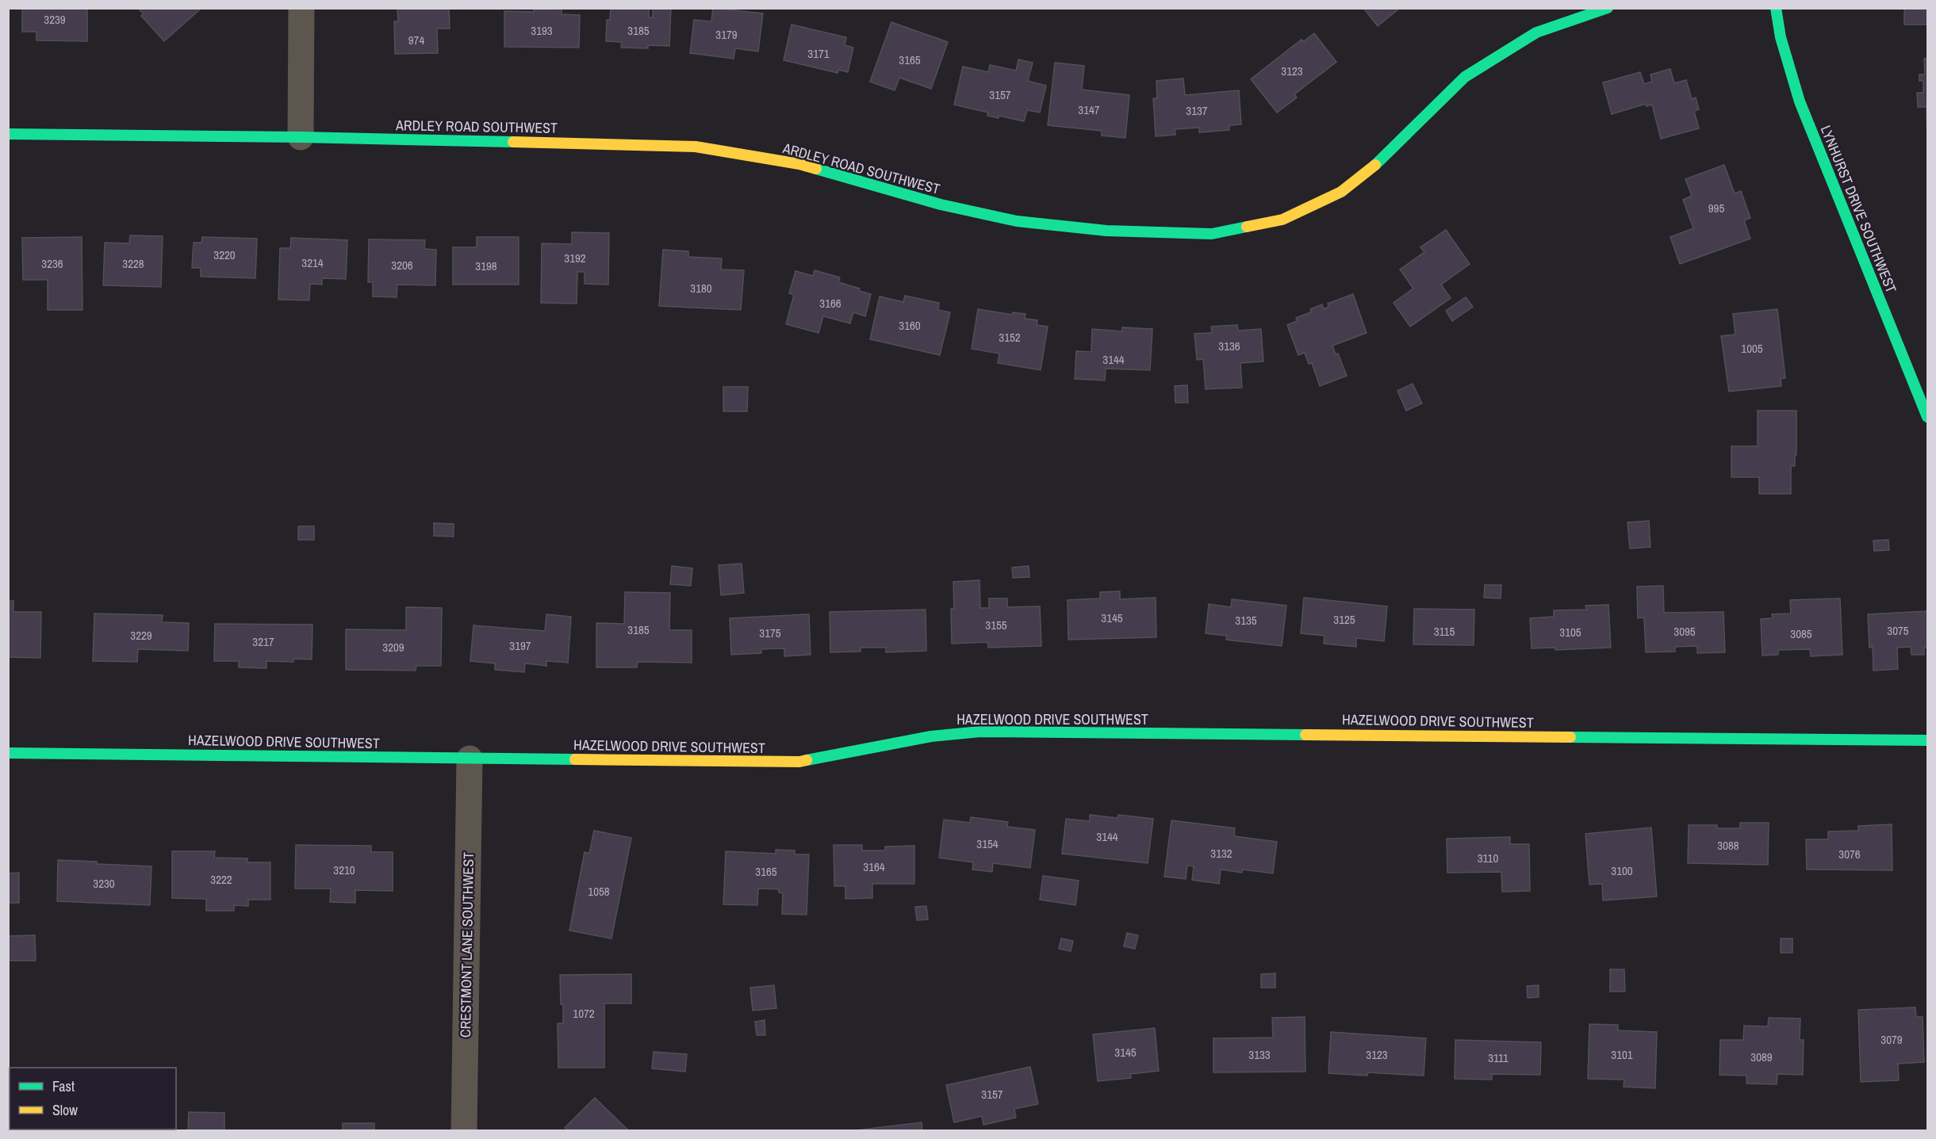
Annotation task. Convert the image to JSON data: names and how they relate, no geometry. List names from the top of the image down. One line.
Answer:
{"streets":{"street":["ARDLEY ROAD SOUTHWEST","LYNHURST DRIVE SOUTHWEST","HAZELWOOD DRIVE SOUTHWEST","CRESTMONT LANE SOUTHWEST"]},"crossings":[["HAZELWOOD DRIVE SOUTHWEST","CRESTMONT LANE SOUTHWEST"]],"house_numbers":["3239","3193","3185","3179","974","3171","3165","3123","3157","3147","3137","995","3220","3192","3214","3236","3228","3206","3198","3180","3166","3160","3152","3136","1005","3144","3145","3125","3135","3155","3185","3075","3115","3095","3105","3175","3085","3229","3217","3197","3209","3144","3154","3088","3132","3076","3110","3164","3210","3100","3165","3222","3230","1058","1072","3079","3145","3133","3123","3101","3089","3111","3157"],"legend":["Fast","Slow"]}
